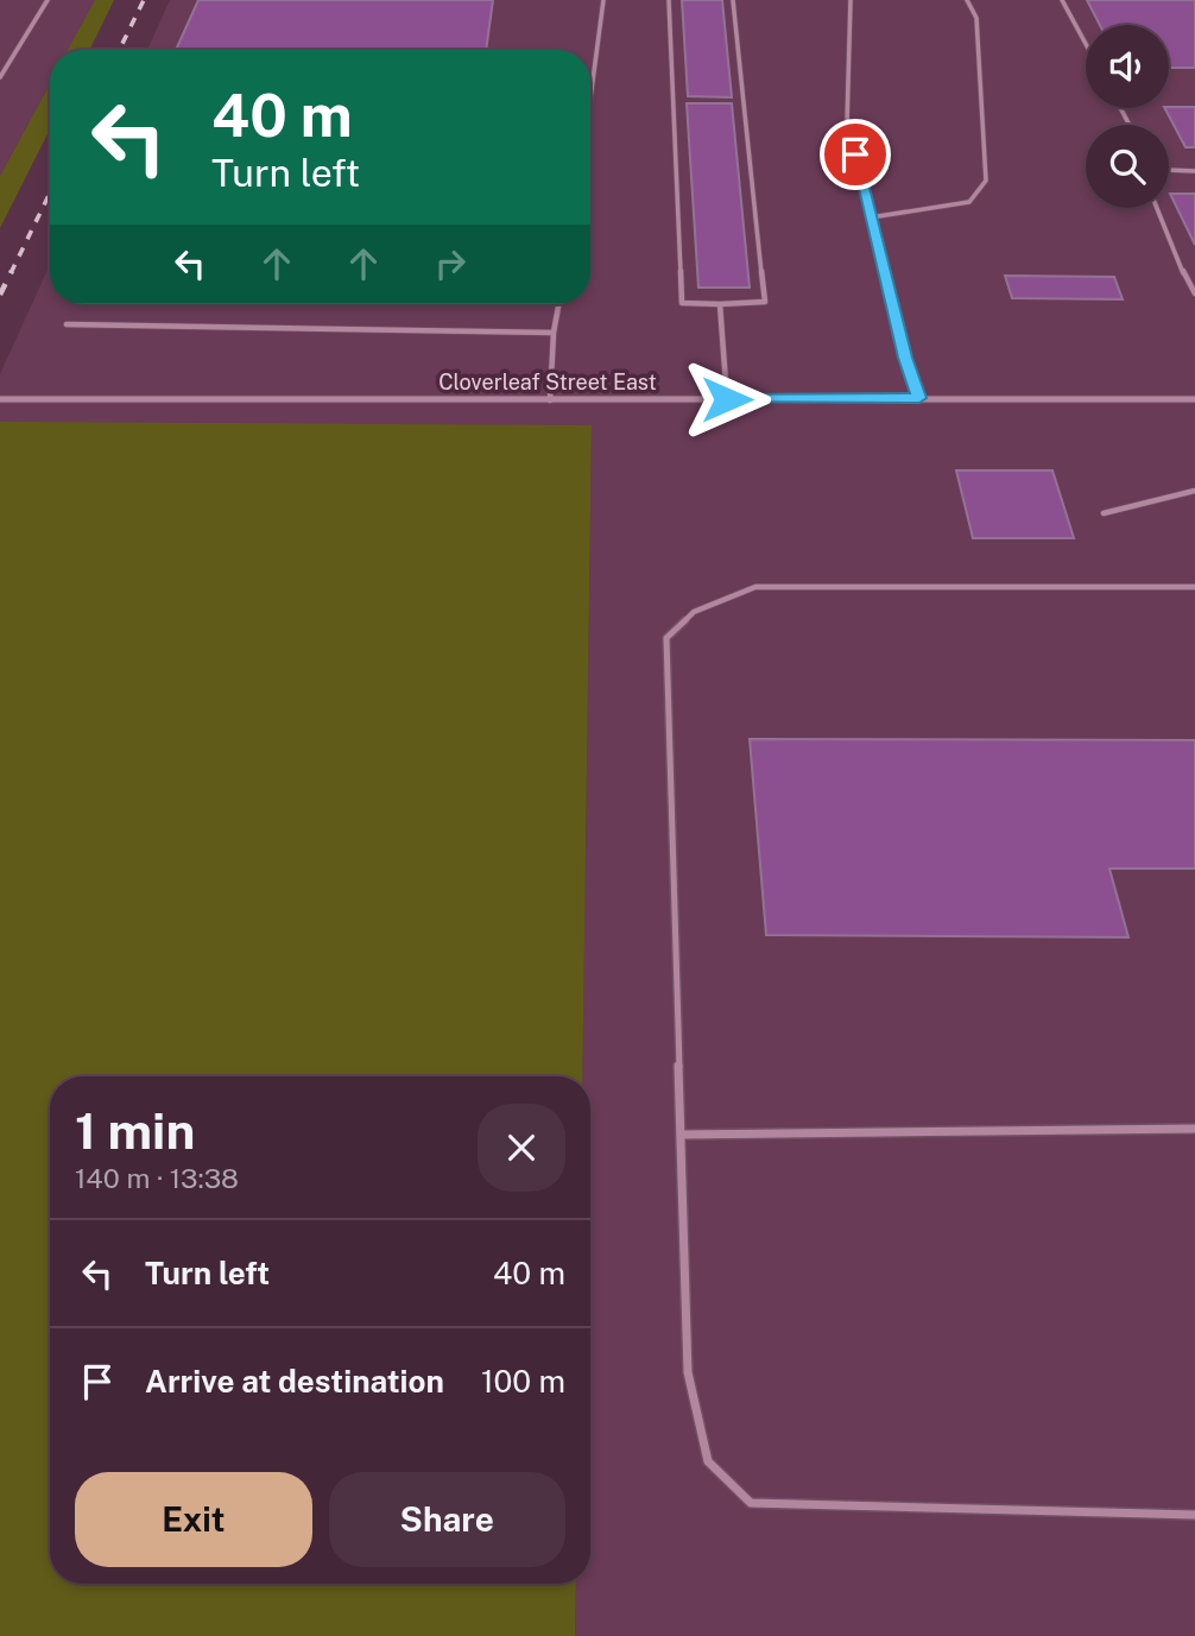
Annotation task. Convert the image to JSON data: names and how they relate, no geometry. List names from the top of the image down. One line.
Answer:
{"streets":{"street":["Cloverleaf Street East"]},"page":{"turn":["40 m","Turn left"],"heading":["1 min","140 m · 13:38"],"list":[{"name":"Turn left","value":"40 m"},{"name":"Arrive at destination","value":"100 m"}],"buttons":["Exit","Share"]}}
